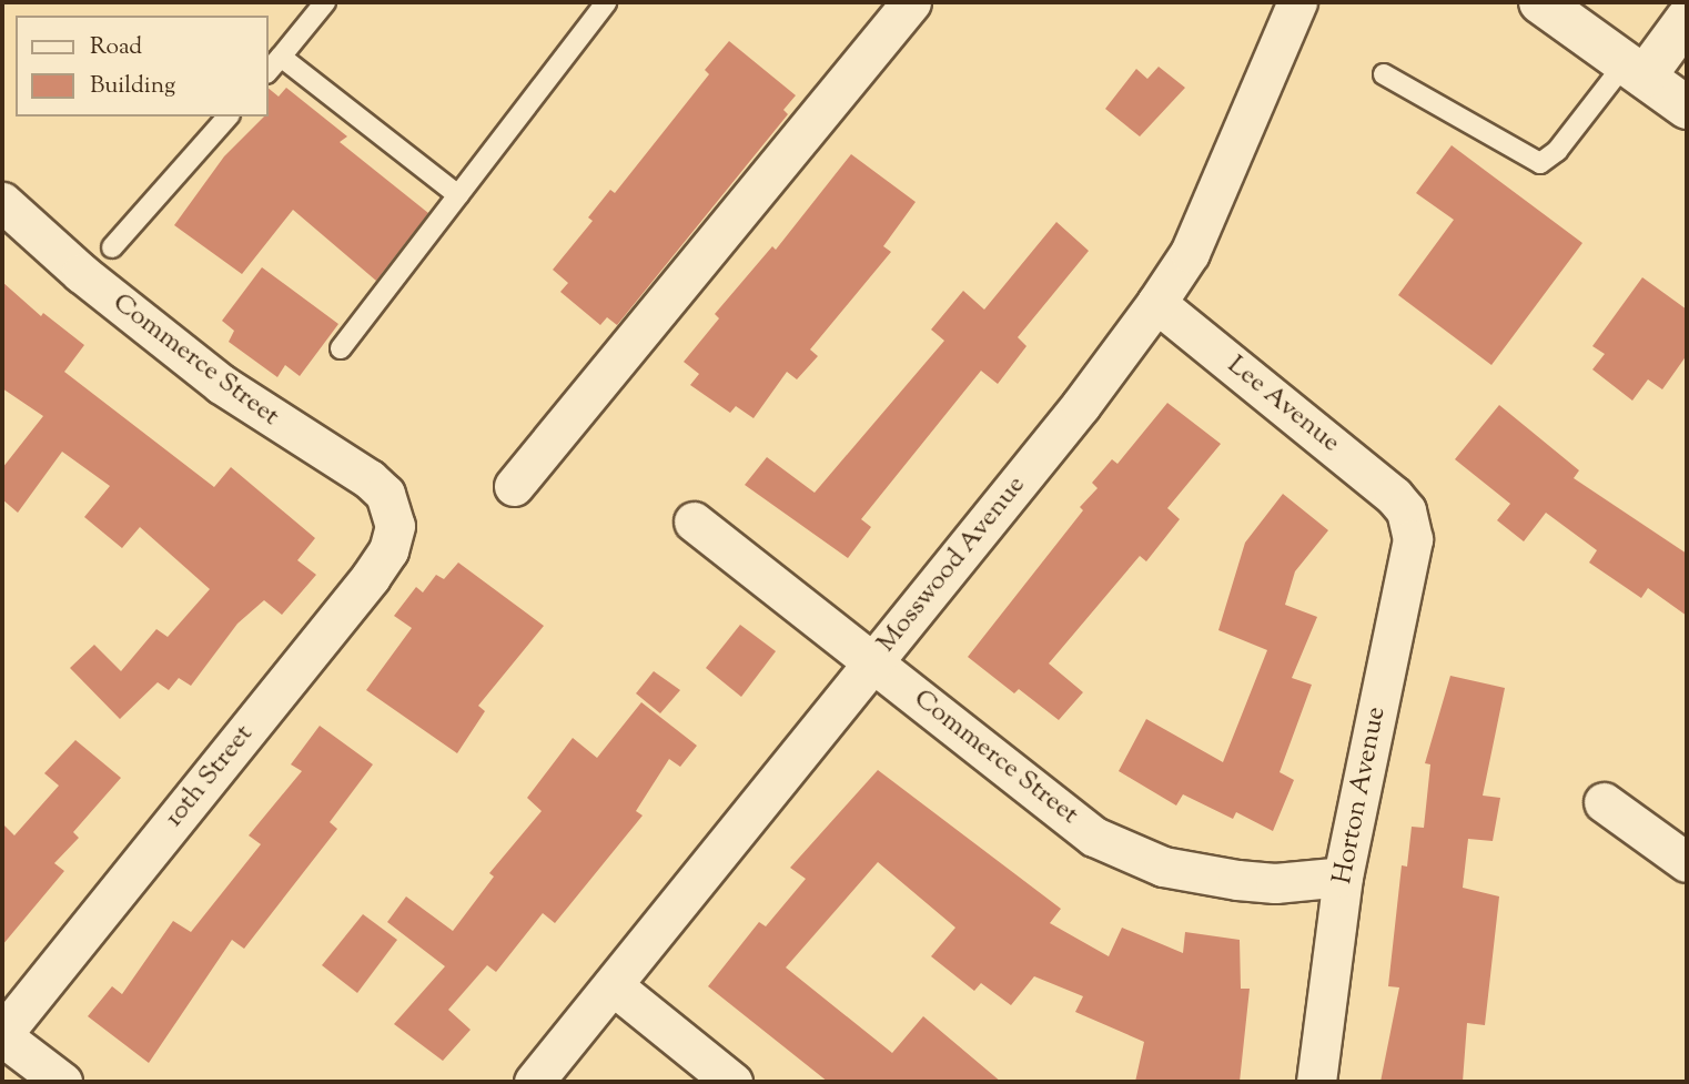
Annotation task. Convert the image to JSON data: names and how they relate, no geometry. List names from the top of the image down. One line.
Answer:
{"streets":{"street":["Commerce Street","Lee Avenue","Mosswood Avenue","10th Street","Horton Avenue"]},"crossings":[["Commerce Street","Mosswood Avenue"],["Commerce Street","10th Street"],["Commerce Street","Horton Avenue"],["Lee Avenue","Mosswood Avenue"],["Lee Avenue","Horton Avenue"]],"legend":["Road","Building"]}
